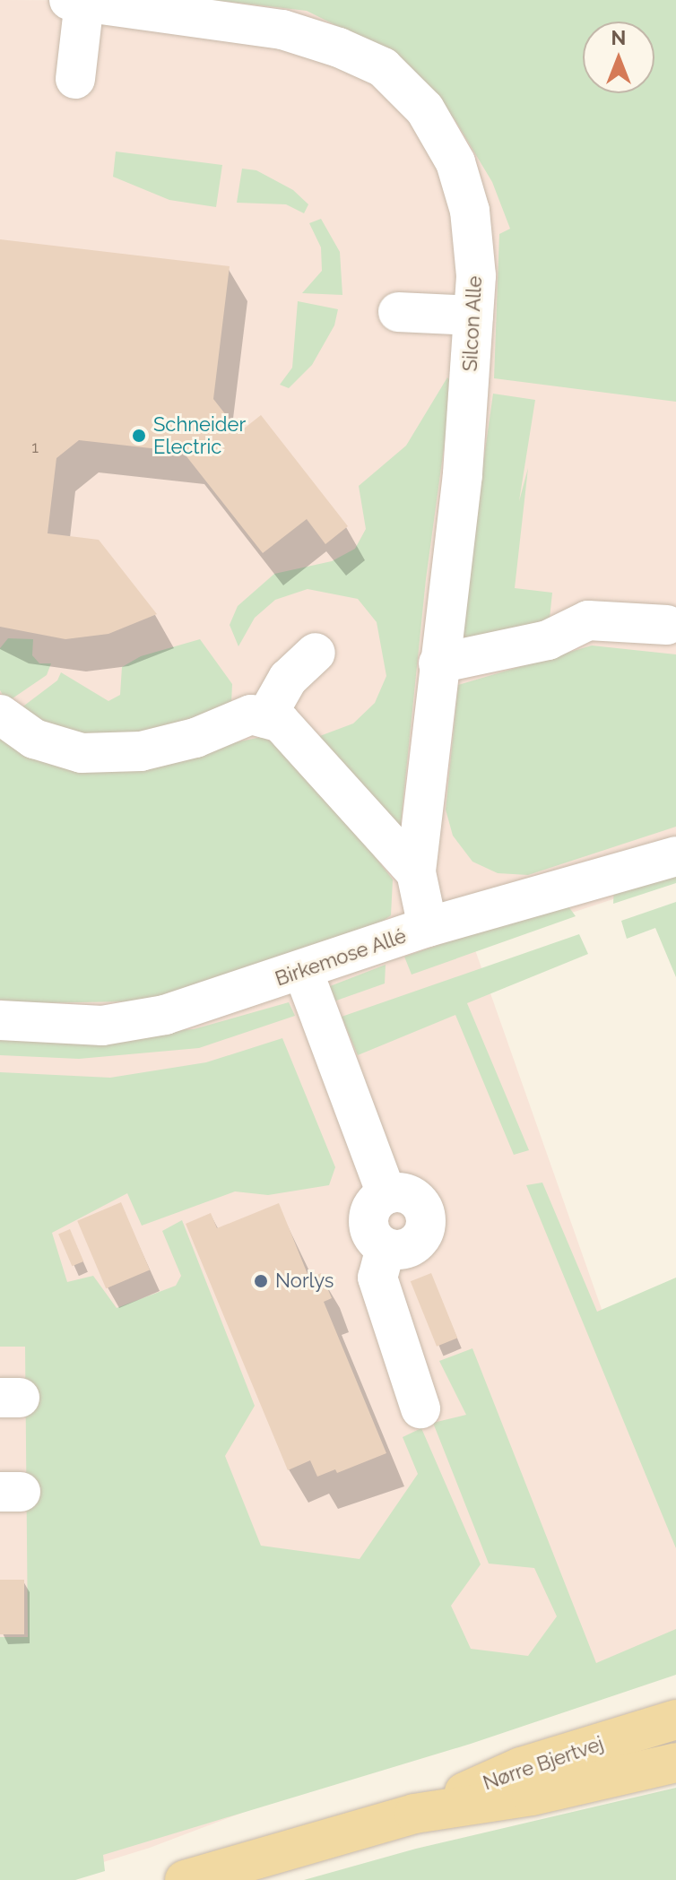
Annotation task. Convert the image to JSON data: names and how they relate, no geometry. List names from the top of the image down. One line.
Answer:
{"streets":{"main road":["Nørre Bjertvej"],"street":["Silcon Alle","Birkemose Allé"]},"crossings":[["Silcon Alle","Birkemose Allé"]],"places":["Schneider Electric","Norlys"],"house_numbers":["1"],"north":"top"}
